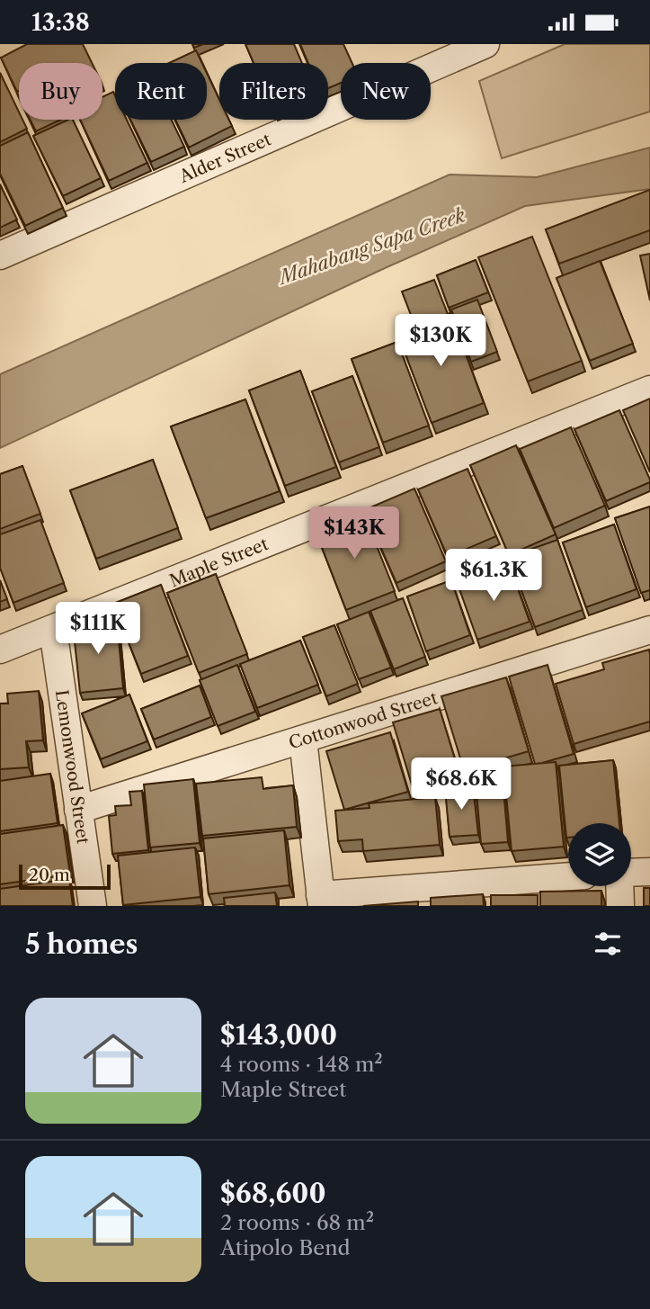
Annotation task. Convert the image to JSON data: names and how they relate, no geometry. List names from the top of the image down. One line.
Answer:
{"streets":{"street":["Alder Street","Maple Street","Cottonwood Street","Lemonwood Street"]},"crossings":[["Maple Street","Lemonwood Street"],["Cottonwood Street","Lemonwood Street"]],"water":["Mahabang Sapa Creek"],"scale_bar":"20 m","page":{"status":"13:38","chip":["Buy","Rent","Filters","New"],"price":["$130K","$143K","$61.3K","$111K","$68.6K"],"scale":"20 m","heading":"5 homes","list":[{"name":"$143,000","note":"4 rooms · 148 m² · Maple Street"},{"name":"$68,600","note":"2 rooms · 68 m² · Atipolo Bend"}]}}
